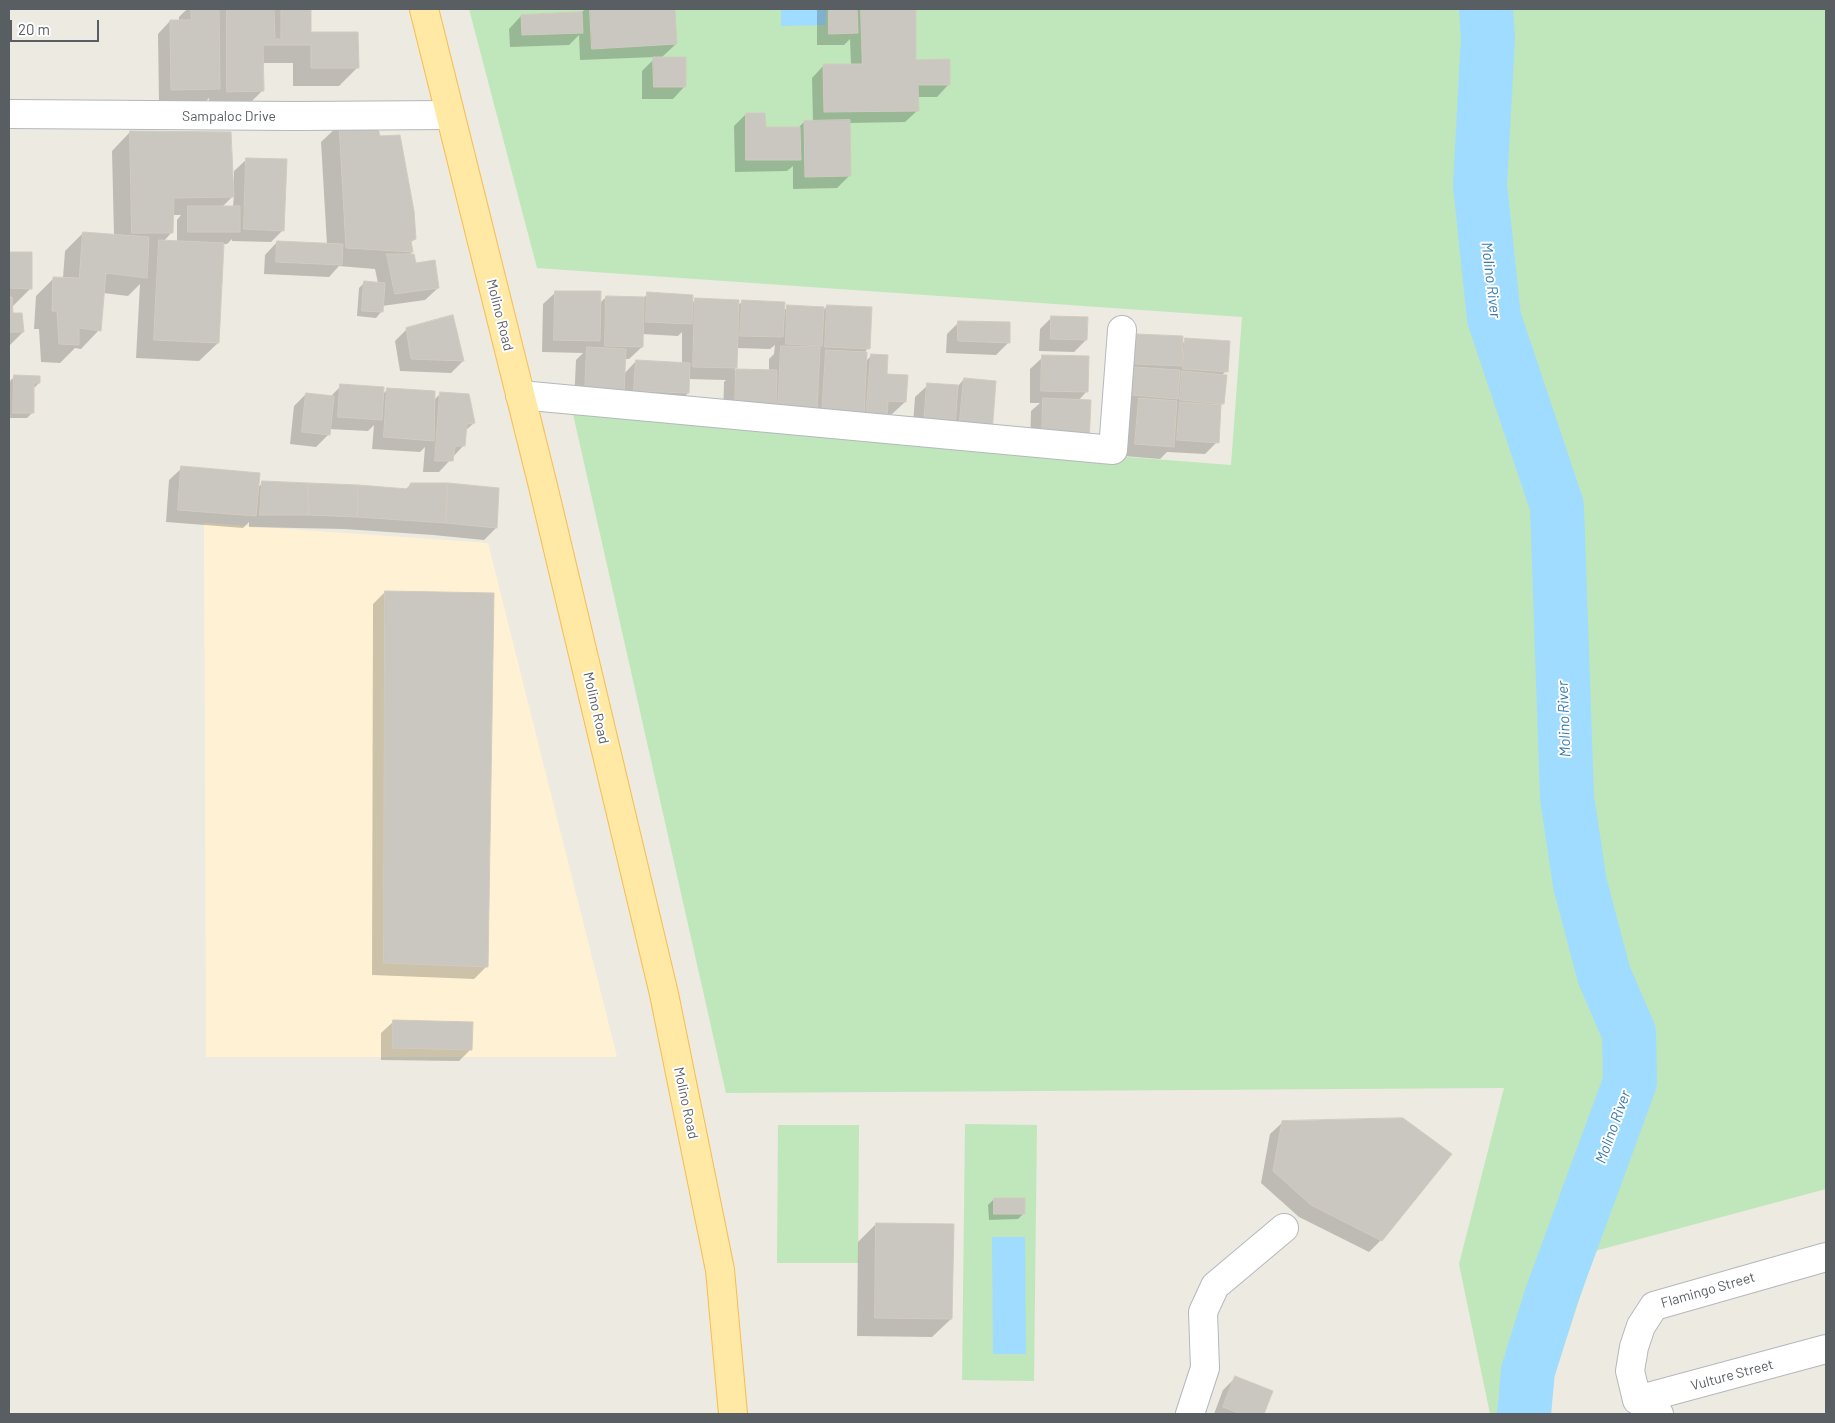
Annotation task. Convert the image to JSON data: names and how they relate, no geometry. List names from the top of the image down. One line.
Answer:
{"streets":{"main road":["Molino Road"],"street":["Sampaloc Drive","Flamingo Street","Vulture Street"]},"crossings":[["Sampaloc Drive","Molino Road"],["Flamingo Street","Vulture Street"]],"water":["Molino River"],"scale_bar":"20 m"}
